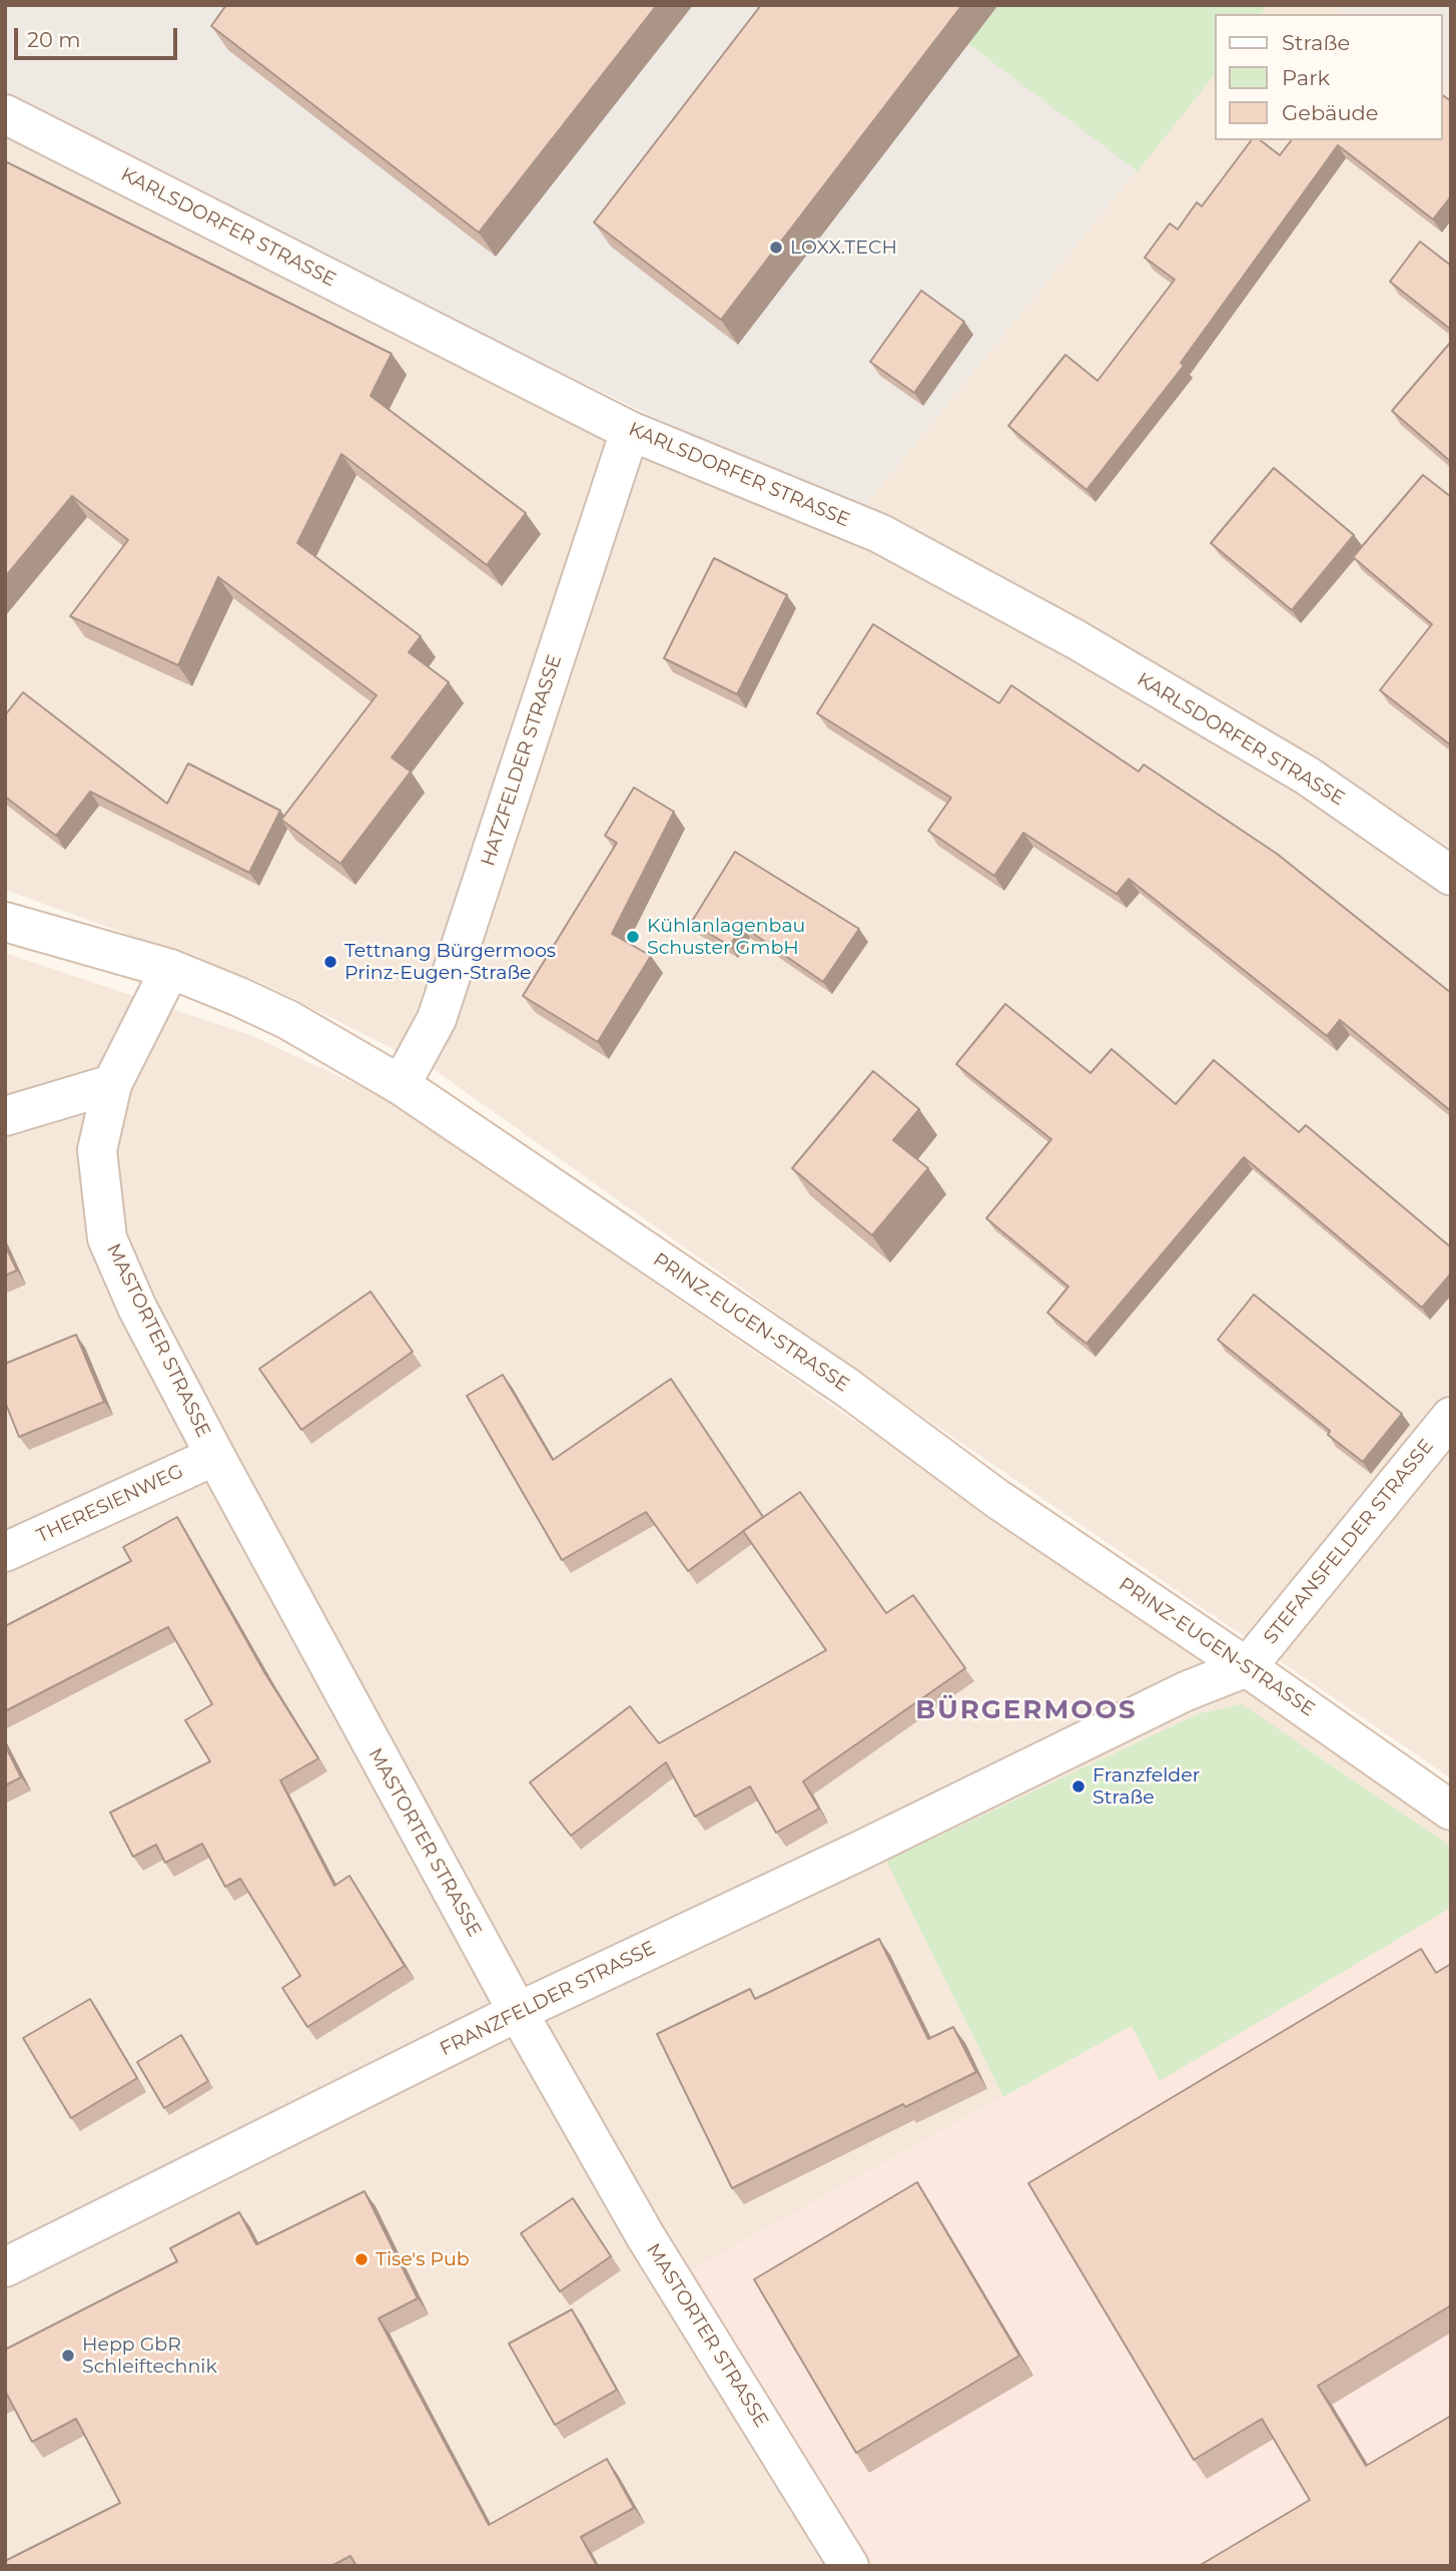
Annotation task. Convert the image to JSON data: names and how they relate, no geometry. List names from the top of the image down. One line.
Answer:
{"streets":{"street":["KARLSDORFER STRASSE","HATZFELDER STRASSE","PRINZ-EUGEN-STRASSE","MASTORTER STRASSE","THERESIENWEG","STEFANSFELDER STRASSE","FRANZFELDER STRASSE"]},"crossings":[["KARLSDORFER STRASSE","HATZFELDER STRASSE"],["HATZFELDER STRASSE","PRINZ-EUGEN-STRASSE"],["PRINZ-EUGEN-STRASSE","MASTORTER STRASSE"],["PRINZ-EUGEN-STRASSE","STEFANSFELDER STRASSE"],["PRINZ-EUGEN-STRASSE","FRANZFELDER STRASSE"],["MASTORTER STRASSE","THERESIENWEG"],["MASTORTER STRASSE","FRANZFELDER STRASSE"],["STEFANSFELDER STRASSE","FRANZFELDER STRASSE"]],"districts":["BÜRGERMOOS"],"places":["LOXX.TECH","Kühlanlagenbau Schuster GmbH","Tettnang Bürgermoos Prinz-Eugen-Straße","Franzfelder Straße","Tise's Pub","Hepp GbR Schleiftechnik"],"legend":["Straße","Park","Gebäude"],"scale_bar":"20 m"}
